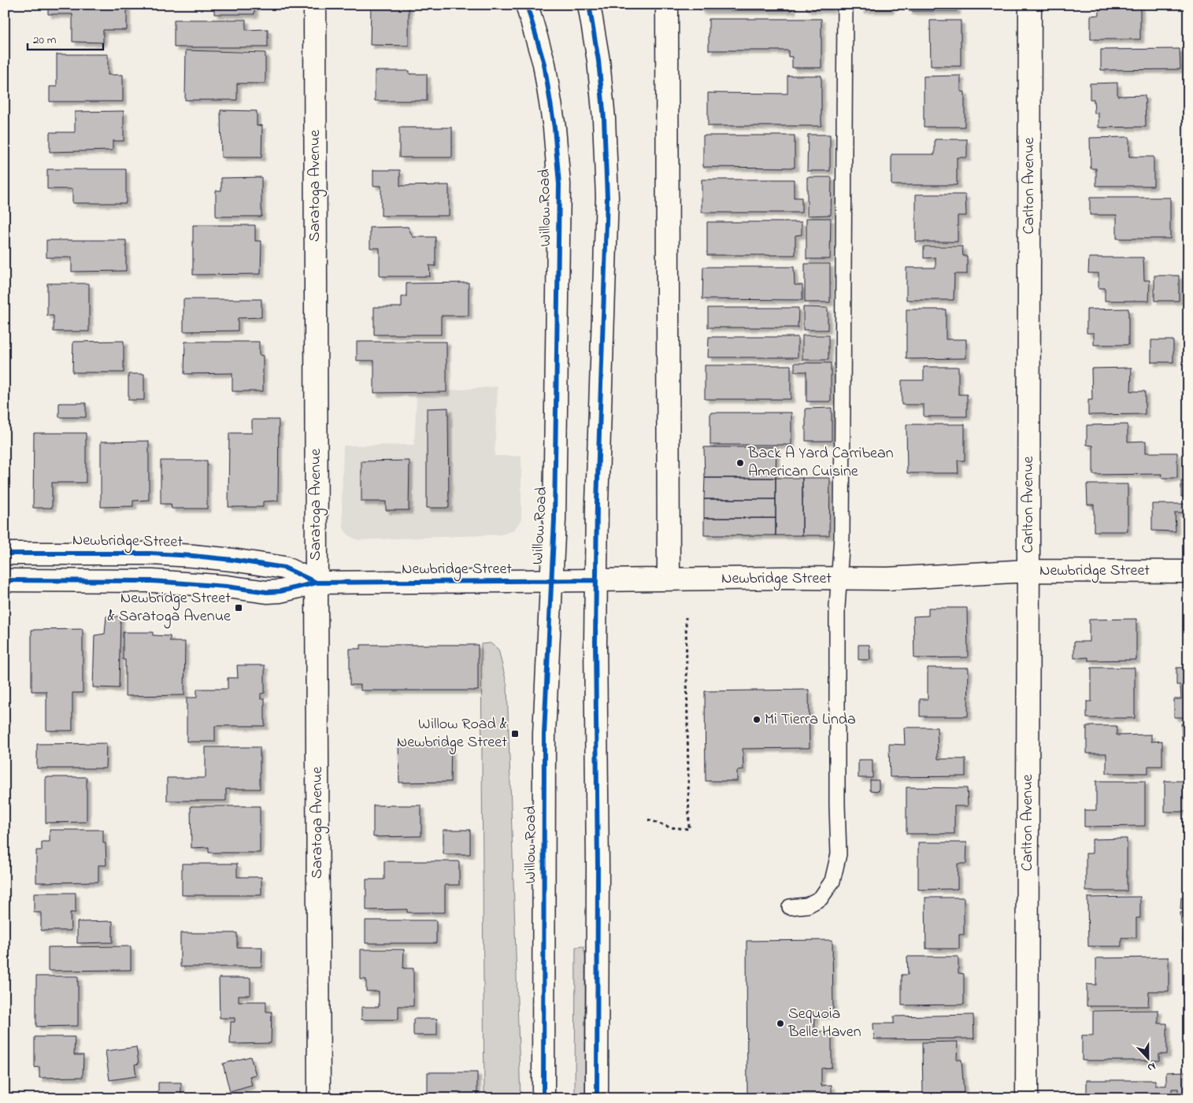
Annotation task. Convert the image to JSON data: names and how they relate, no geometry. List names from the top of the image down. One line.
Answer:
{"streets":{"street":["Saratoga Avenue","Carlton Avenue","Willow Road","Newbridge Street"]},"crossings":[["Saratoga Avenue","Newbridge Street"],["Carlton Avenue","Newbridge Street"],["Willow Road","Newbridge Street"]],"places":{"other":["Back A Yard Carribean American Cuisine","Mi Tierra Linda","Sequoia Belle Haven"],"transit":["Newbridge Street & Saratoga Avenue","Willow Road & Newbridge Street"]},"scale_bar":"20 m","north":"bottom"}
